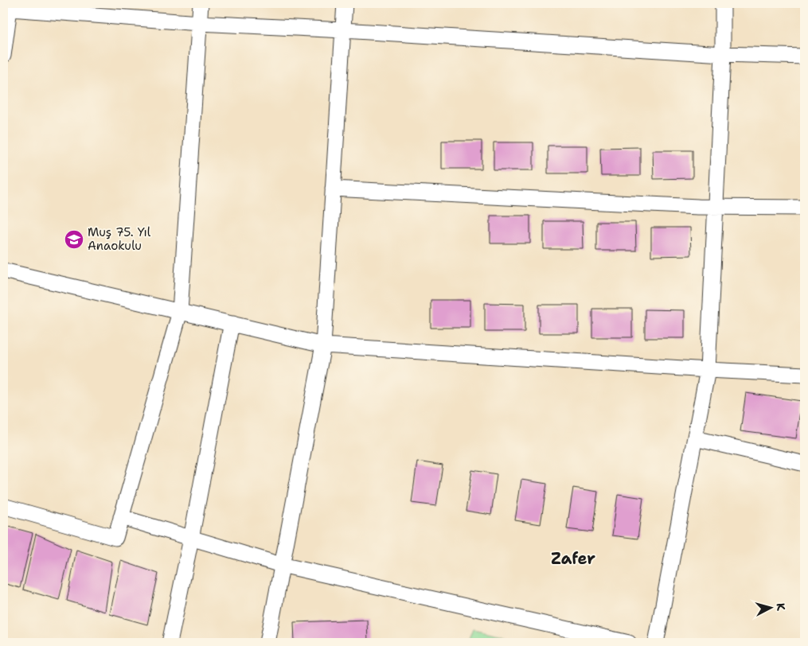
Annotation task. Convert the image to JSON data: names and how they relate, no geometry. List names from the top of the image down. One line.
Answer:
{"districts":["Zafer"],"places":{"school or university":["Muş 75. Yıl Anaokulu"]},"north":"right"}
